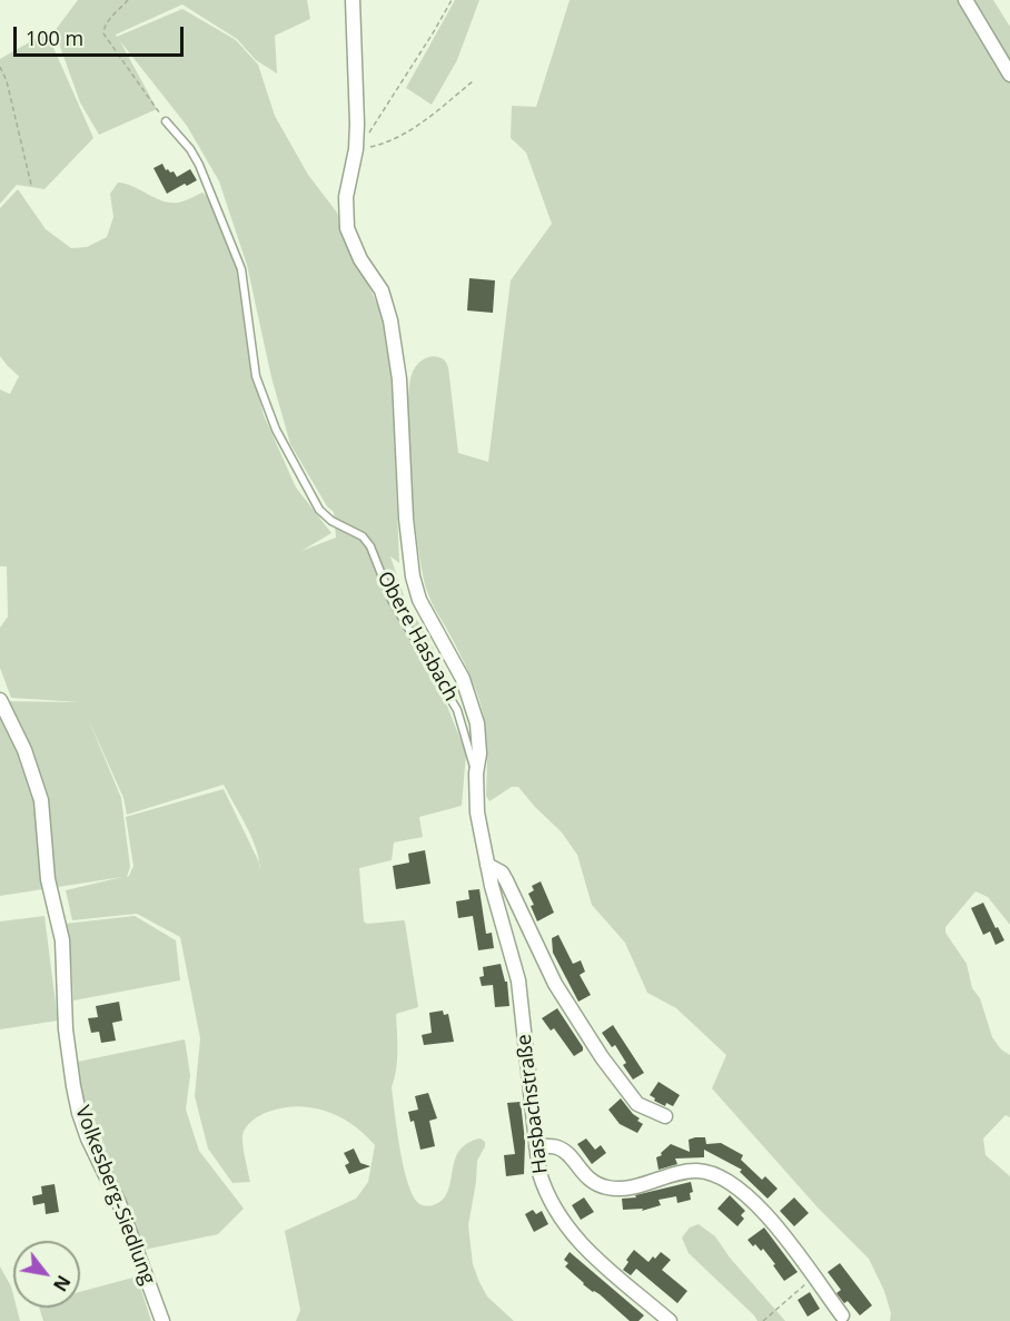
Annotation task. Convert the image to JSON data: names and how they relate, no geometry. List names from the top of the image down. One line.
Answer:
{"streets":{"street":["Hasbachstraße","Volkesberg-Siedlung"],"lane":["Obere Hasbach"]},"crossings":[["Obere Hasbach","Hasbachstraße"]],"scale_bar":"100 m","north":"bottom right"}
